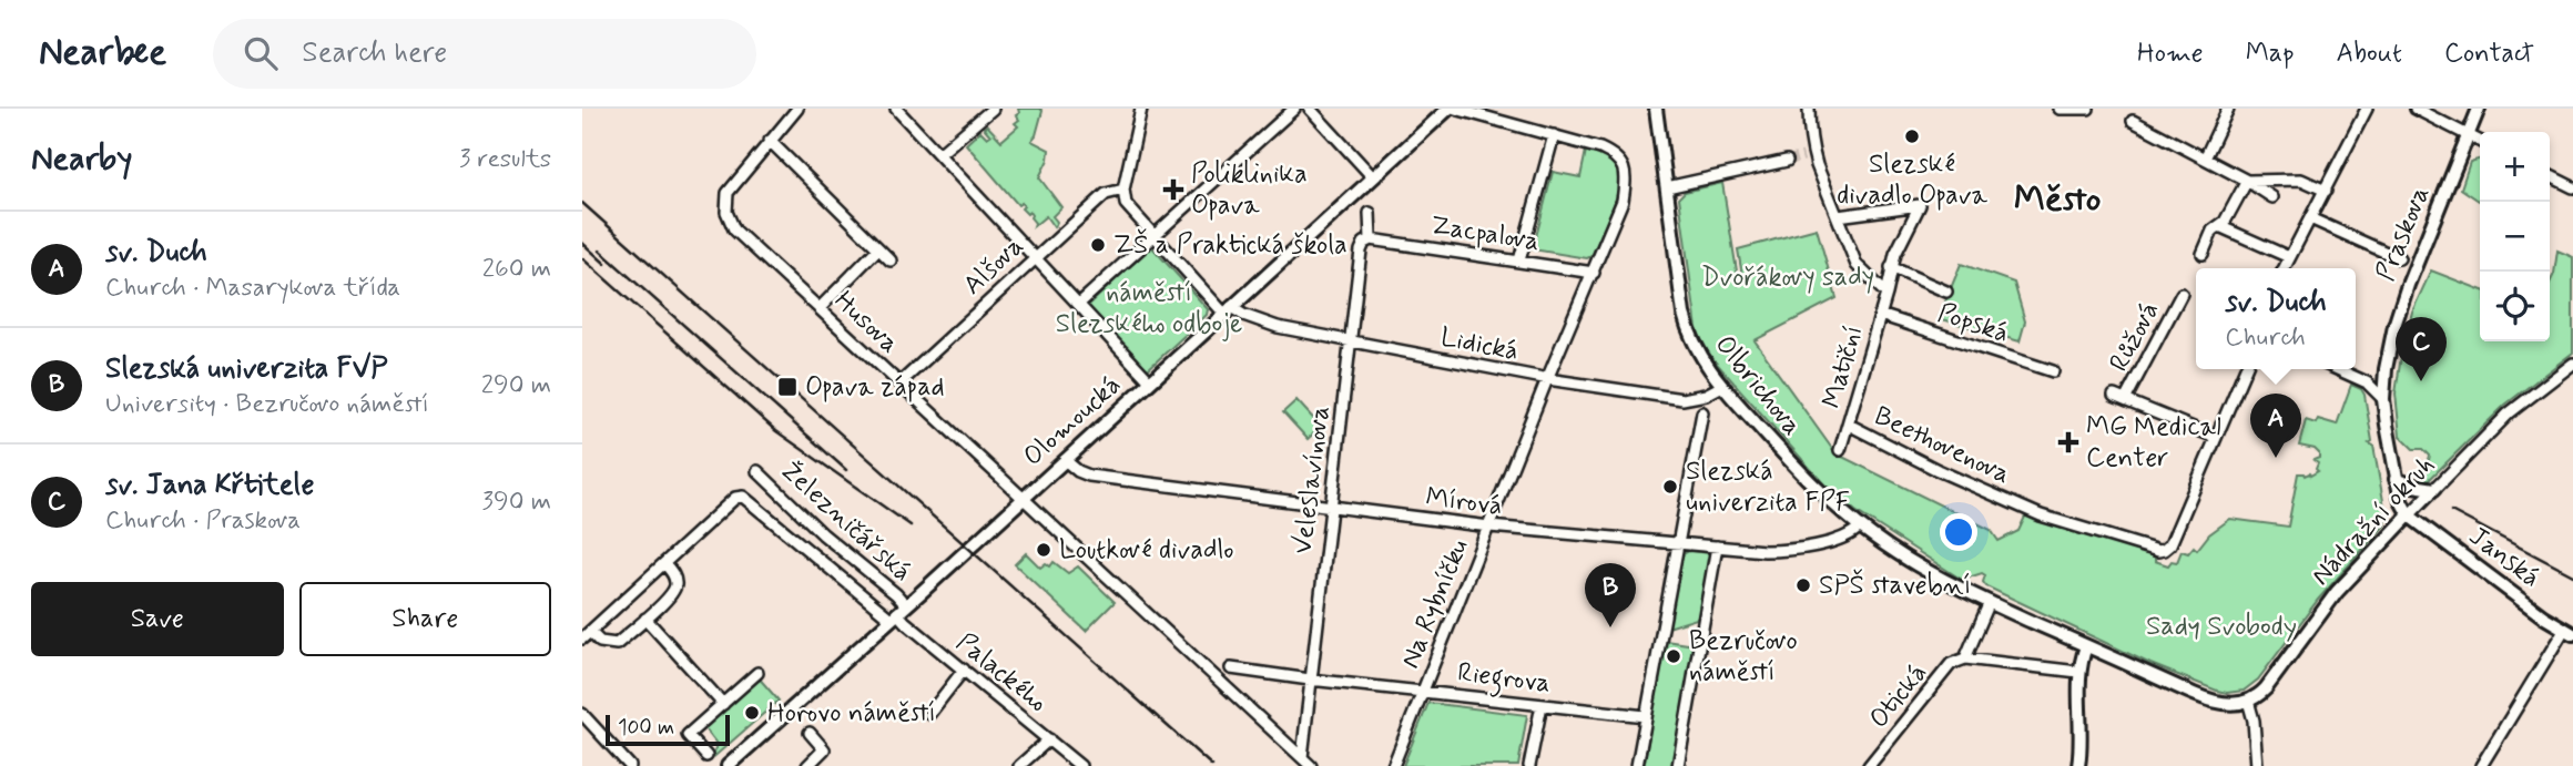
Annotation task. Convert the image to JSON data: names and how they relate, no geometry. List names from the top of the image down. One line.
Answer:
{"streets":{"main road":["Praskova","Olbrichova","Olomoucká","Nádražní okruh","Janská"],"street":["Zacpalova","Alšova","Husova","Popská","Růžová","Lidická","Matiční","Beethovenova","Veleslavínova","Mírová","Železničářská","Na Rybníčku","Palackého","Riegrova","Otická"]},"crossings":[["Zacpalova","Veleslavínova"],["Zacpalova","Na Rybníčku"],["Praskova","Nádražní okruh"],["Praskova","Janská"],["Alšova","Husova"],["Husova","Olomoucká"],["Husova","Veleslavínova"],["Popská","Matiční"],["Lidická","Olbrichova"],["Lidická","Olomoucká"],["Lidická","Veleslavínova"],["Lidická","Na Rybníčku"],["Matiční","Beethovenova"],["Olbrichova","Mírová"],["Olomoucká","Mírová"],["Olomoucká","Železničářská"],["Olomoucká","Palackého"],["Veleslavínova","Mírová"],["Veleslavínova","Riegrova"],["Mírová","Na Rybníčku"],["Nádražní okruh","Janská"],["Železničářská","Palackého"],["Na Rybníčku","Riegrova"]],"districts":["Město"],"parks":["Dvořákovy sady","náměstí Slezského odboje","Sady Svobody"],"places":{"other":["Slezské divadlo Opava","ZŠ a Praktická škola","Slezská univerzita FPF","Loutkové divadlo","SPŠ stavební","Bezručovo náměstí","Horovo náměstí"],"health":["Poliklinika Opava","MG Medical Center"],"transit":["Opava západ"]},"scale_bar":"100 m","page":{"header":"Nearbee","search":"Search here","nav":["Home","Map","About","Contact"],"heading":["Nearby","3 results"],"map_buttons":["+","−"],"list":[{"mark":"A","name":"sv. Duch","note":"Church · Masarykova třída","value":"260 m"},{"mark":"B","name":"Slezská univerzita FVP","note":"University · Bezručovo náměstí","value":"290 m"},{"mark":"C","name":"sv. Jana Křtitele","note":"Church · Praskova","value":"390 m"}],"popup":["sv. Duch","Church"],"pins":["C","A","B"],"buttons":["Save","Share"],"scale":"100 m"}}
